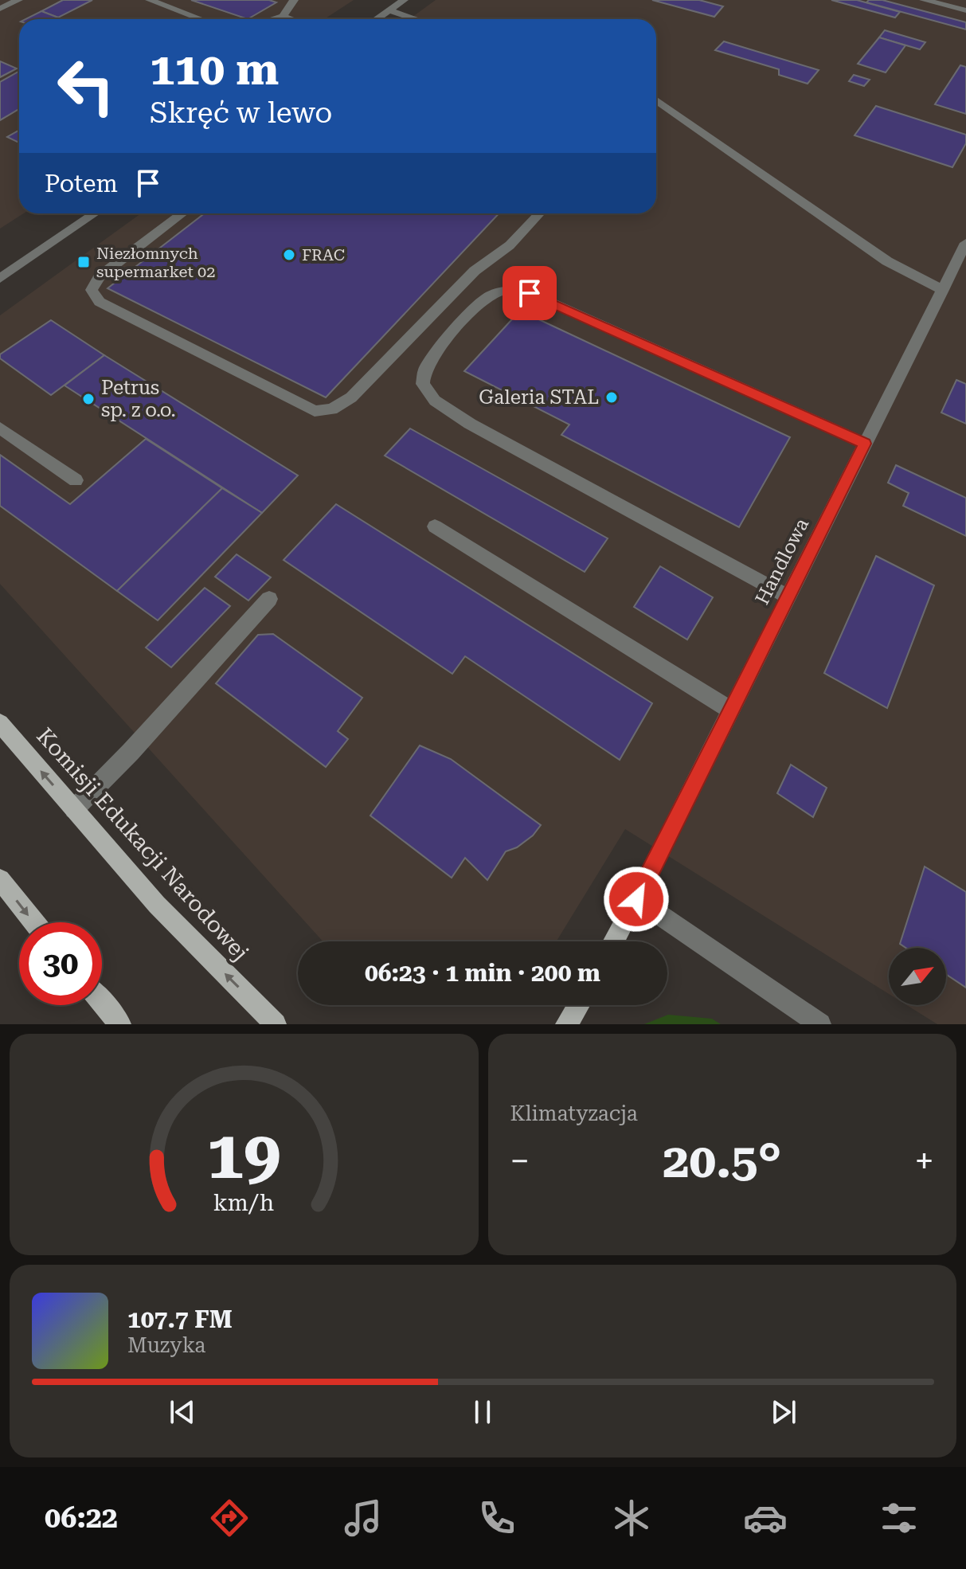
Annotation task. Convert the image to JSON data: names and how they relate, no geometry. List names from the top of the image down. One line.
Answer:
{"streets":{"main road":["Komisji Edukacji Narodowej"],"street":["Handlowa"]},"one_way":["Komisji Edukacji Narodowej"],"places":{"other":["FRAC","Galeria STAL","Petrus sp. z o.o."],"transit":["Niezłomnych supermarket 02"]},"north":"top right","page":{"turn":["110 m","Skręć w lewo"],"then":"Potem","limit":"30","trip":"06:23 · 1 min · 200 m","tile":"Klimatyzacja","heat":["−","20.5°","+"],"song":["107.7 FM","Muzyka"],"tabs":"06:22","gauge":["19","km/h"]}}
